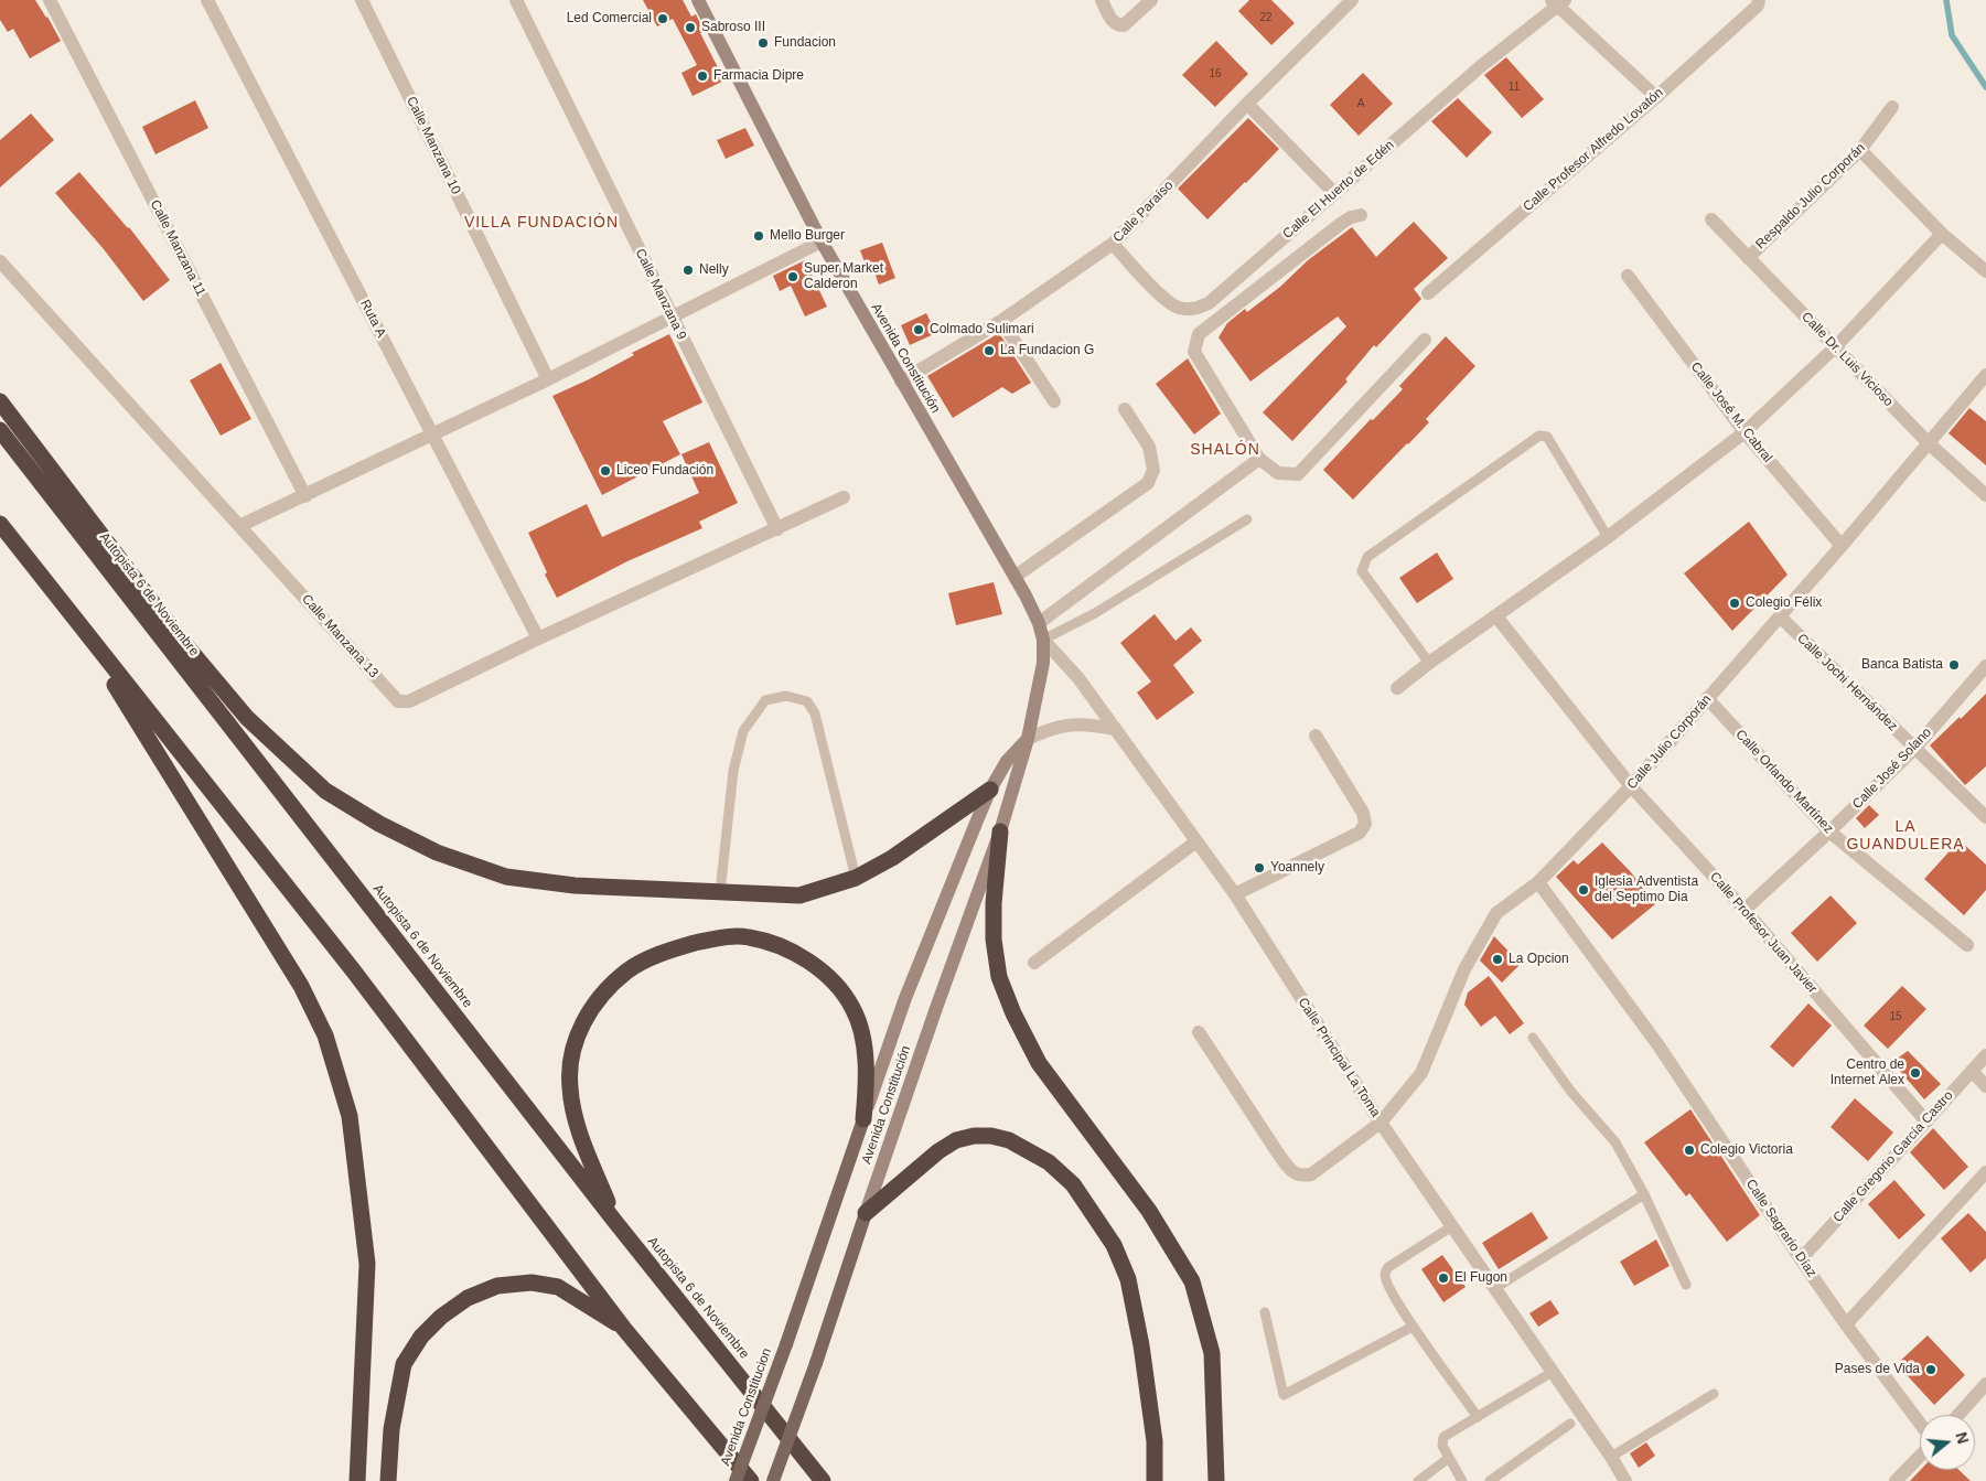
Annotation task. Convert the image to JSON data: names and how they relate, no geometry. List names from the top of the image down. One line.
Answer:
{"streets":{"highway":["Autopista 6 de Noviembre"],"main road":["Avenida Constitución","Avenida Constitucion"],"street":["Calle Manzana 10","Calle Profesor Alfredo Lovatón","Calle El Huerto de Edén","Respaldo Julio Corporán","Calle Paraíso","Calle Manzana 11","Calle Manzana 9","Ruta A","Calle Dr. Luis Vicioso","Calle José M. Cabral","Calle Manzana 13","Calle Jochi Hernández","Calle Julio Corporán","Calle José Solano","Calle Orlando Martínez","Calle Profesor Juan Javier","Calle Principal La Toma","Calle Gregorio García Castro","Calle Sagrario Díaz"]},"crossings":[["Calle El Huerto de Edén","Calle Paraíso"],["Respaldo Julio Corporán","Calle Dr. Luis Vicioso"],["Calle Paraíso","Avenida Constitución"],["Calle Manzana 9","Calle Manzana 13"],["Ruta A","Calle Manzana 13"],["Avenida Constitución","Calle Principal La Toma"],["Avenida Constitución","Avenida Constitucion"],["Calle Dr. Luis Vicioso","Calle Julio Corporán"],["Calle José M. Cabral","Calle Julio Corporán"],["Calle Jochi Hernández","Calle Julio Corporán"],["Calle Jochi Hernández","Calle José Solano"],["Calle Julio Corporán","Calle Orlando Martínez"],["Calle Julio Corporán","Calle Profesor Juan Javier"],["Calle Julio Corporán","Calle Principal La Toma"],["Calle Julio Corporán","Calle Sagrario Díaz"],["Calle José Solano","Calle Orlando Martínez"],["Calle José Solano","Calle Profesor Juan Javier"],["Calle Profesor Juan Javier","Calle Gregorio García Castro"],["Calle Gregorio García Castro","Calle Sagrario Díaz"]],"districts":["VILLA FUNDACIÓN","SHALÓN","LA GUANDULERA"],"places":["Led Comercial","Sabroso III","Fundacion","Farmacia Dipre","Mello Burger","Nelly","Super Market Calderon","Colmado Sulimari","La Fundacion G","Liceo Fundación","Colegio Félix","Banca Batista","Yoannely","Iglesia Adventista del Septimo Dia","La Opcion","Centro de Internet Alex","Colegio Victoria","El Fugon","Pases de Vida"],"house_numbers":["22","16","11","A","15"],"north":"right"}
